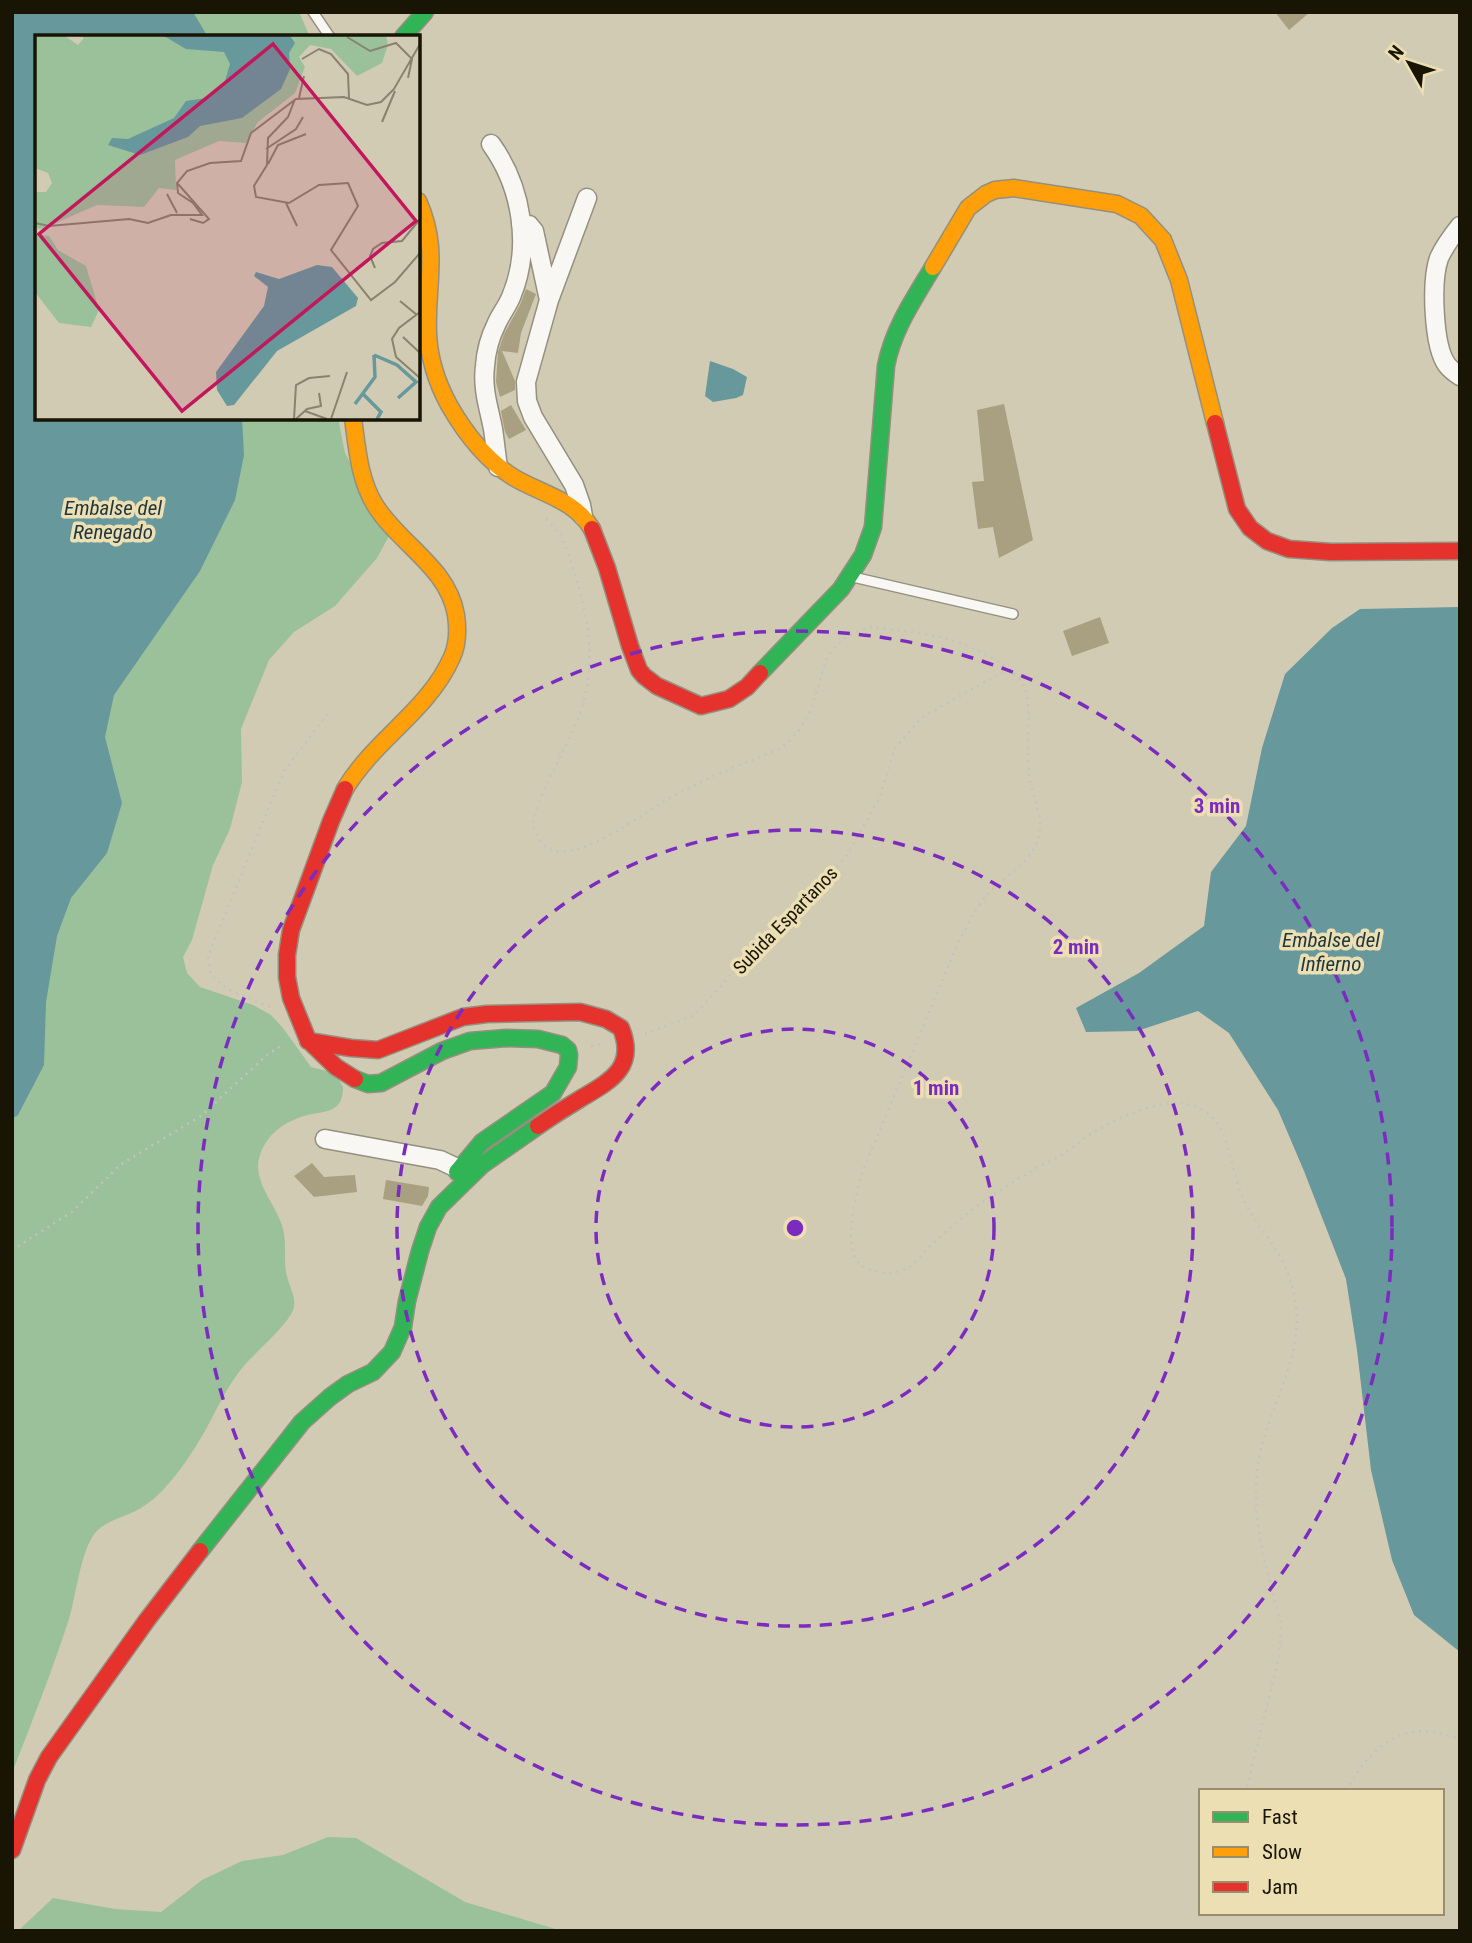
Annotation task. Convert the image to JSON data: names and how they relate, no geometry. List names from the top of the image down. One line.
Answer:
{"streets":{"path":["Subida Espartanos"]},"water":["Embalse del Renegado","Embalse del Infierno"],"legend":["Fast","Slow","Jam"],"north":"top left","rings":["3 min","2 min","1 min"]}
